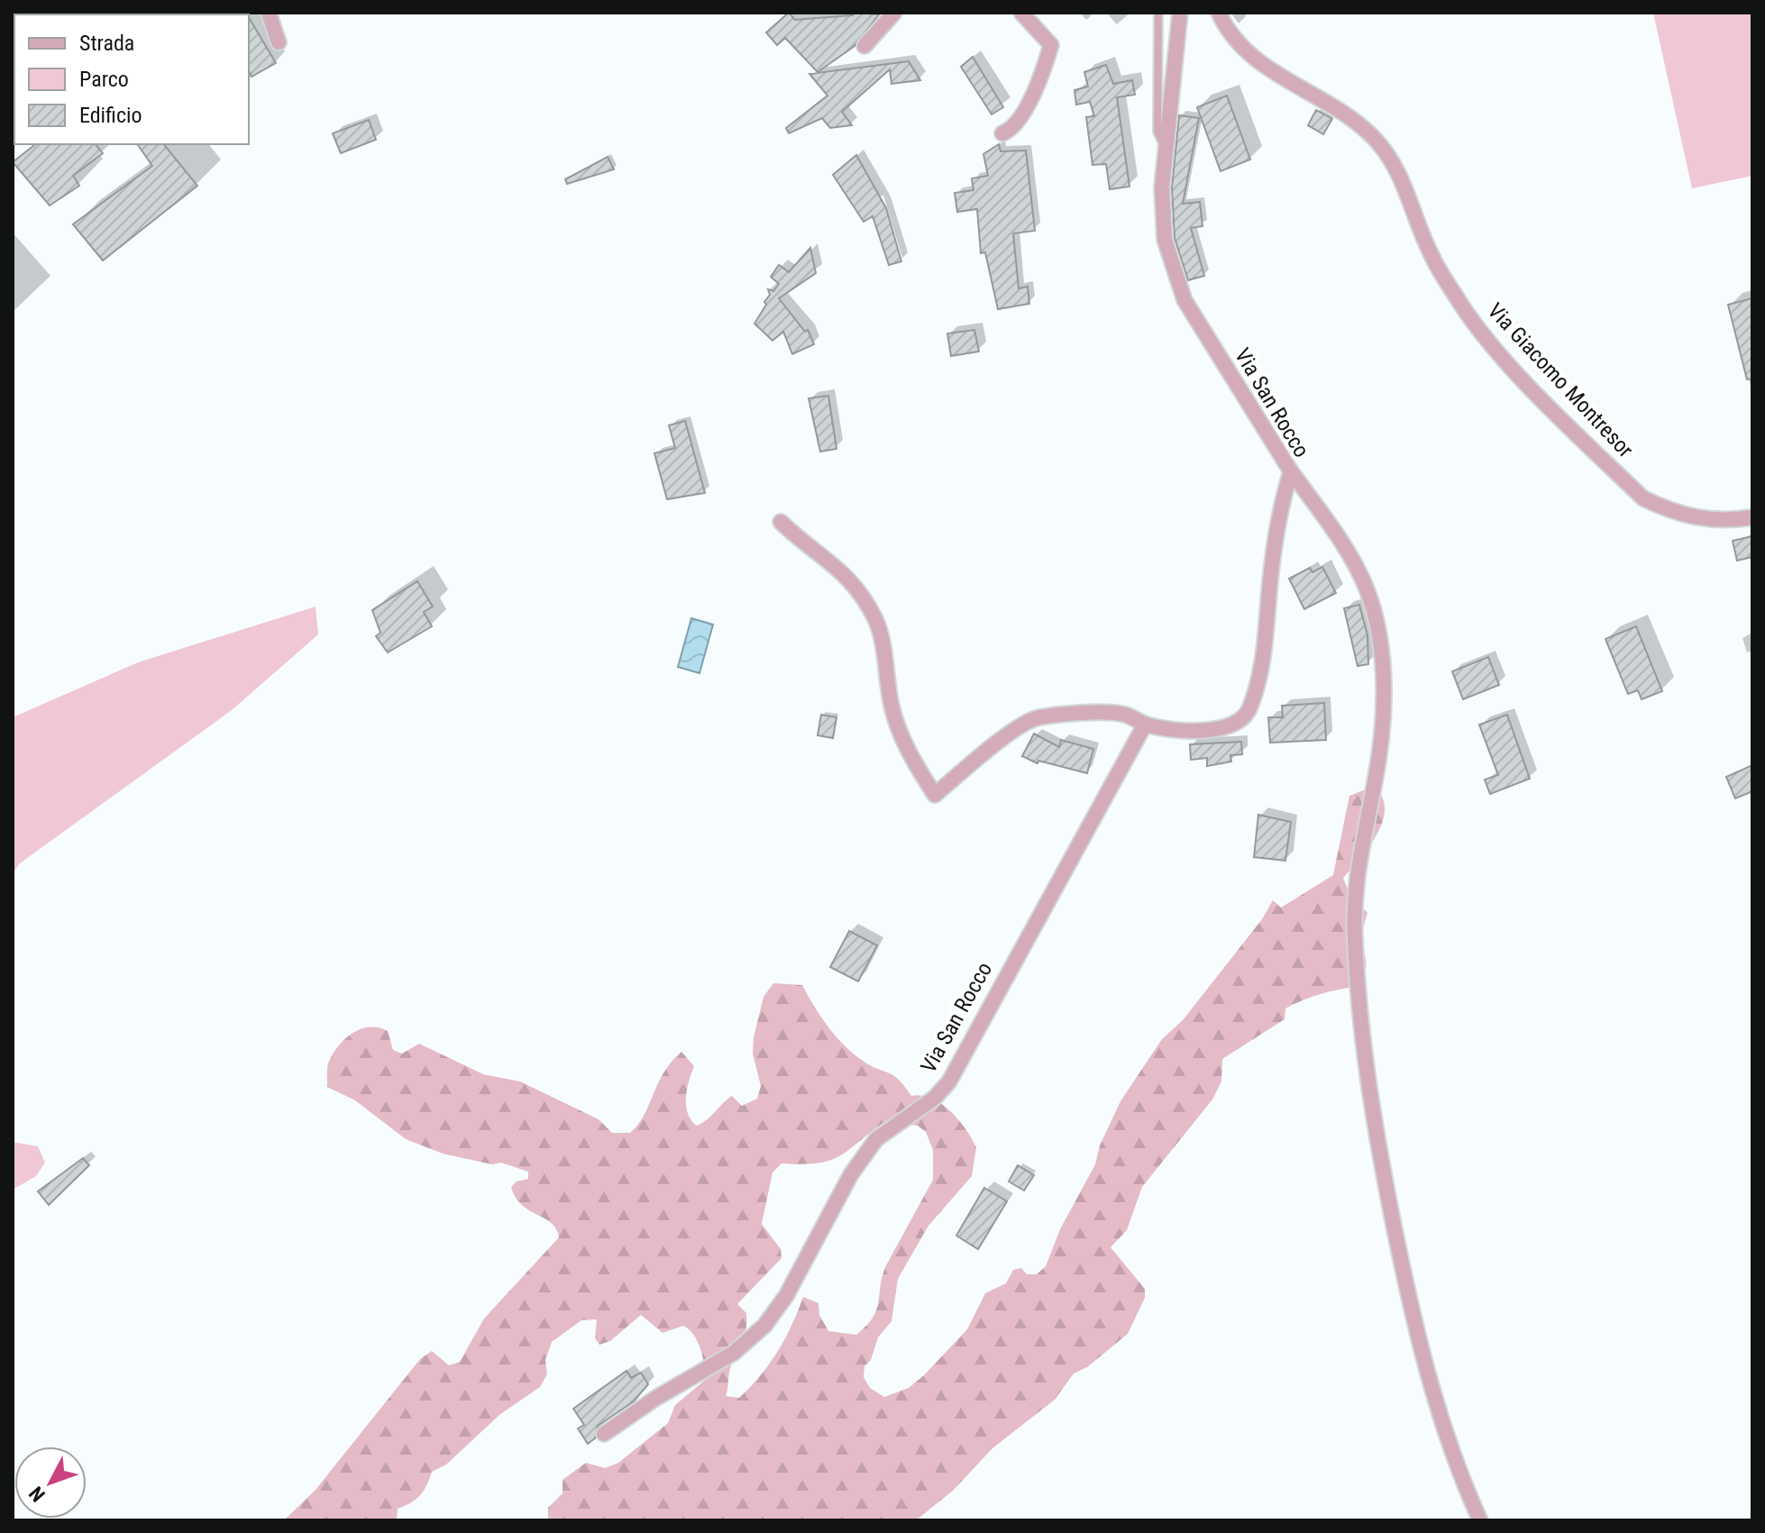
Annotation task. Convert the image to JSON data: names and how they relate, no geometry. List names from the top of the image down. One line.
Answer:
{"streets":{"street":["Via Giacomo Montresor","Via San Rocco"]},"legend":["Strada","Parco","Edificio"],"north":"bottom left"}
